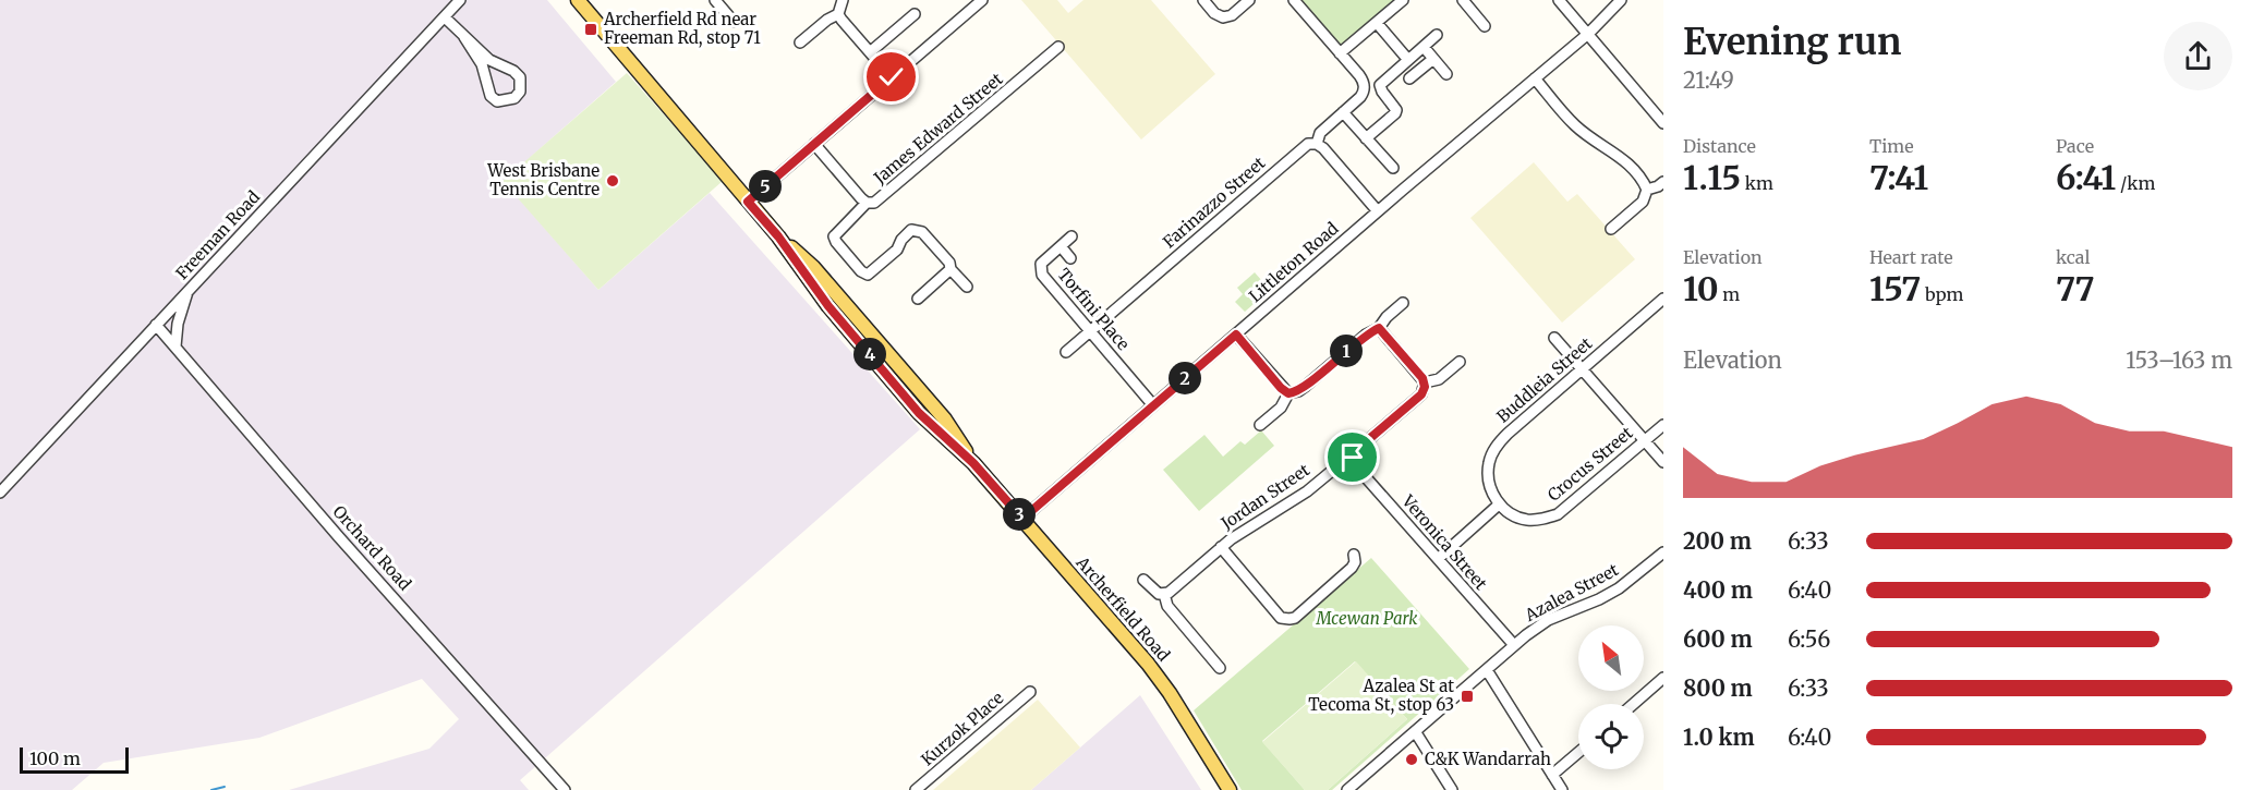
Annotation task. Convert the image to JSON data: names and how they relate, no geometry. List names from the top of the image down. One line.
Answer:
{"streets":{"main road":["Archerfield Road"],"street":["James Edward Street","Farinazzo Street","Freeman Road","Littleton Road","Torfini Place","Buddleia Street","Crocus Street","Jordan Street","Veronica Street","Orchard Road","Azalea Street","Kurzok Place"]},"crossings":[["Farinazzo Street","Torfini Place"],["Freeman Road","Orchard Road"],["Littleton Road","Torfini Place"],["Littleton Road","Archerfield Road"],["Buddleia Street","Crocus Street"],["Jordan Street","Veronica Street"],["Veronica Street","Azalea Street"]],"parks":["Mcewan Park"],"places":{"transit":["Archerfield Rd near Freeman Rd, stop 71","Azalea St at Tecoma St, stop 63"],"other":["West Brisbane Tennis Centre","C&K Wandarrah"]},"scale_bar":"100 m","north":"top left","page":{"heading":["Evening run","21:49"],"stats":[["Distance","1.15 km"],["Time","7:41"],["Pace","6:41 /km"],["Elevation","10 m"],["Heart rate","157 bpm"],["kcal","77"]],"pins":["5","1","4","2","3"],"chart":["Elevation","153–163 m"],"list":[{"name":"200 m","note":"6:33"},{"name":"400 m","note":"6:40"},{"name":"600 m","note":"6:56"},{"name":"800 m","note":"6:33"},{"name":"1.0 km","note":"6:40"}],"scale":"100 m"}}
